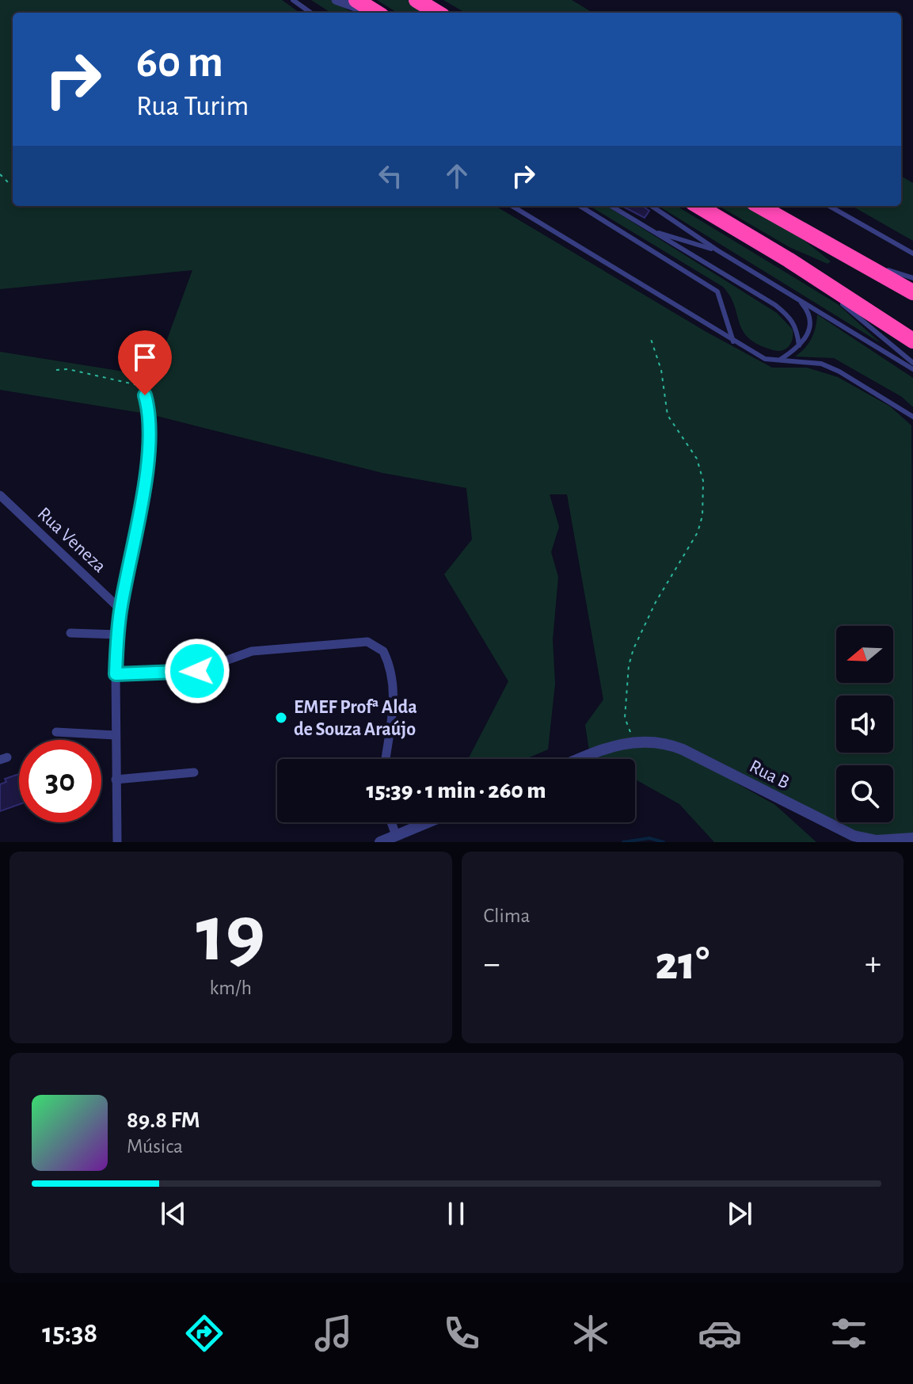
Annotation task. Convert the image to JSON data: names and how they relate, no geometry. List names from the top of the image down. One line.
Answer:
{"streets":{"street":["Rua Veneza","Rua B"]},"places":["EMEF Profª Alda de Souza Araújo"],"north":"left","page":{"turn":["60 m","Rua Turim"],"limit":"30","trip":"15:39 · 1 min · 260 m","tile":[["19","km/h"],"Clima"],"heat":["−","21°","+"],"song":["89.8 FM","Música"],"tabs":"15:38"}}
